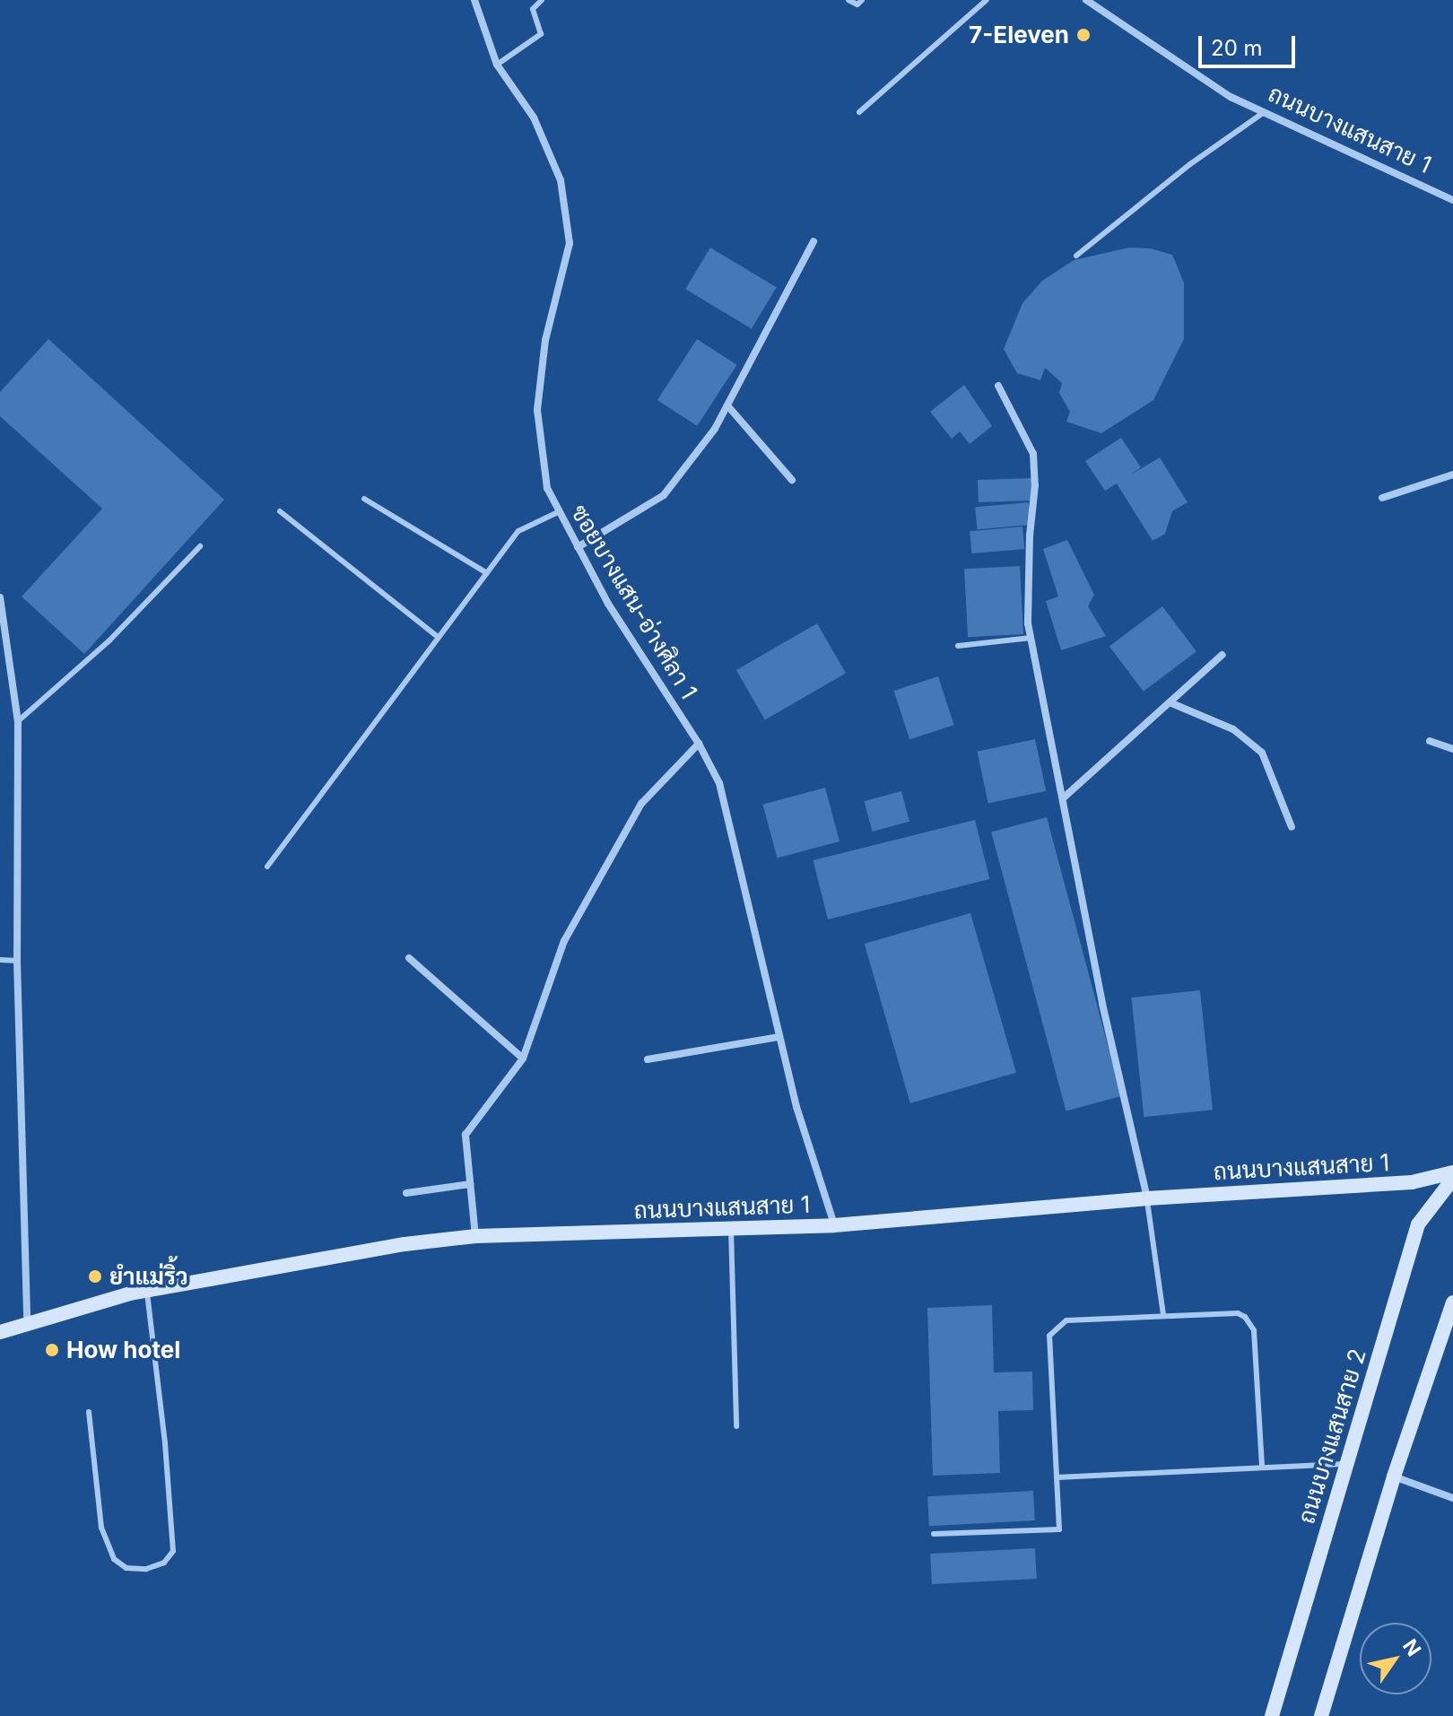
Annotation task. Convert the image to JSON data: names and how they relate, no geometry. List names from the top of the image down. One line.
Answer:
{"streets":{"street":["ถนนบางแสนสาย 1","ซอยบางแสน-อ่างศิลา 1","ถนนบางแสนสาย 2"]},"crossings":[["ถนนบางแสนสาย 1","ซอยบางแสน-อ่างศิลา 1"]],"places":["7-Eleven","ยำแม่ริ้ว","How hotel"],"scale_bar":"20 m","north":"top right"}
